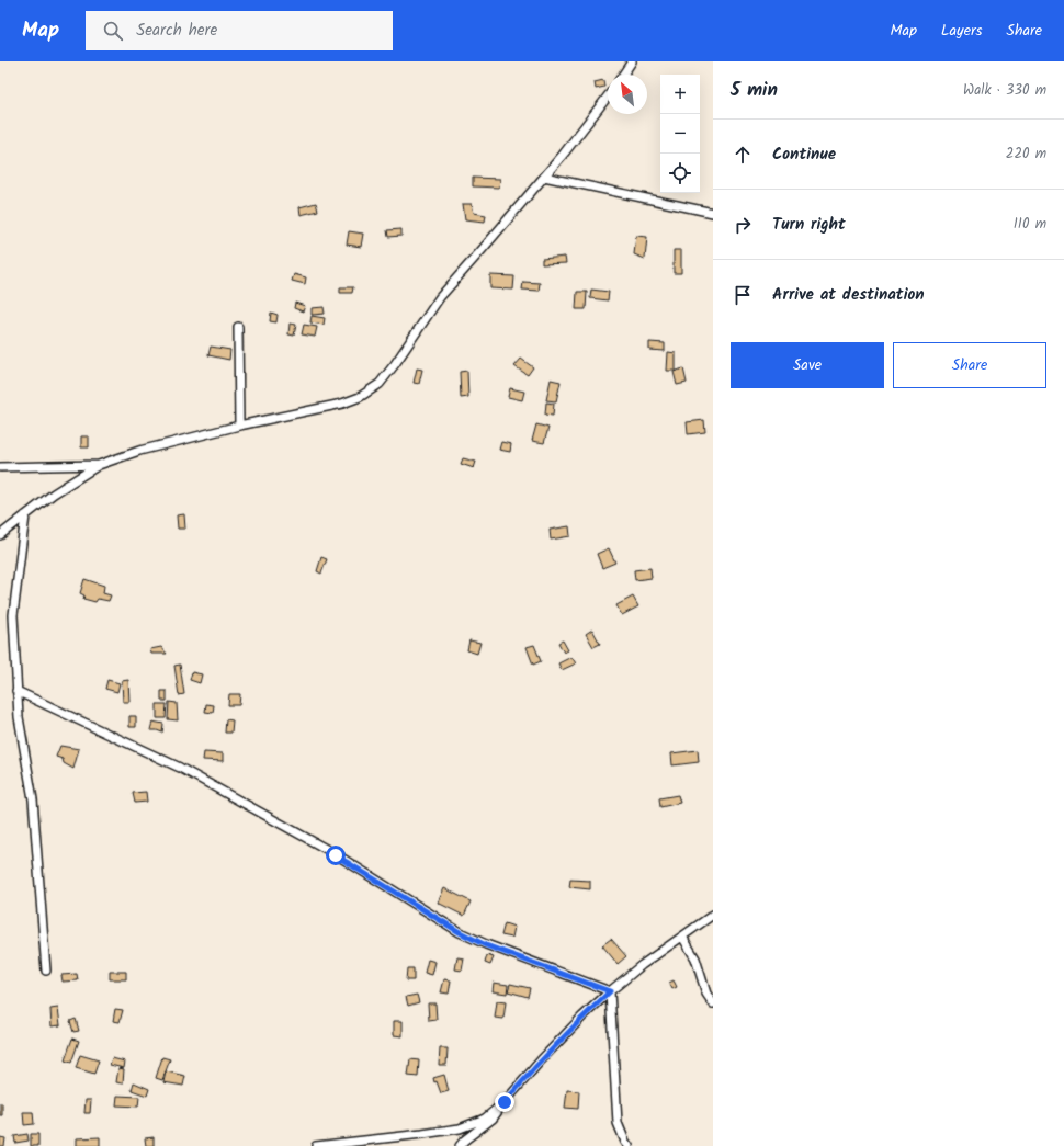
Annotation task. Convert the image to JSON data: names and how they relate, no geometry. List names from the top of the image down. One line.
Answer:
{"north":"top left","page":{"header":"Map","search":"Search here","nav":["Map","Layers","Share"],"heading":["5 min","Walk · 330 m"],"map_buttons":["+","−"],"list":[["Continue","220 m"],["Turn right","110 m"],"Arrive at destination"],"buttons":["Save","Share"]}}
